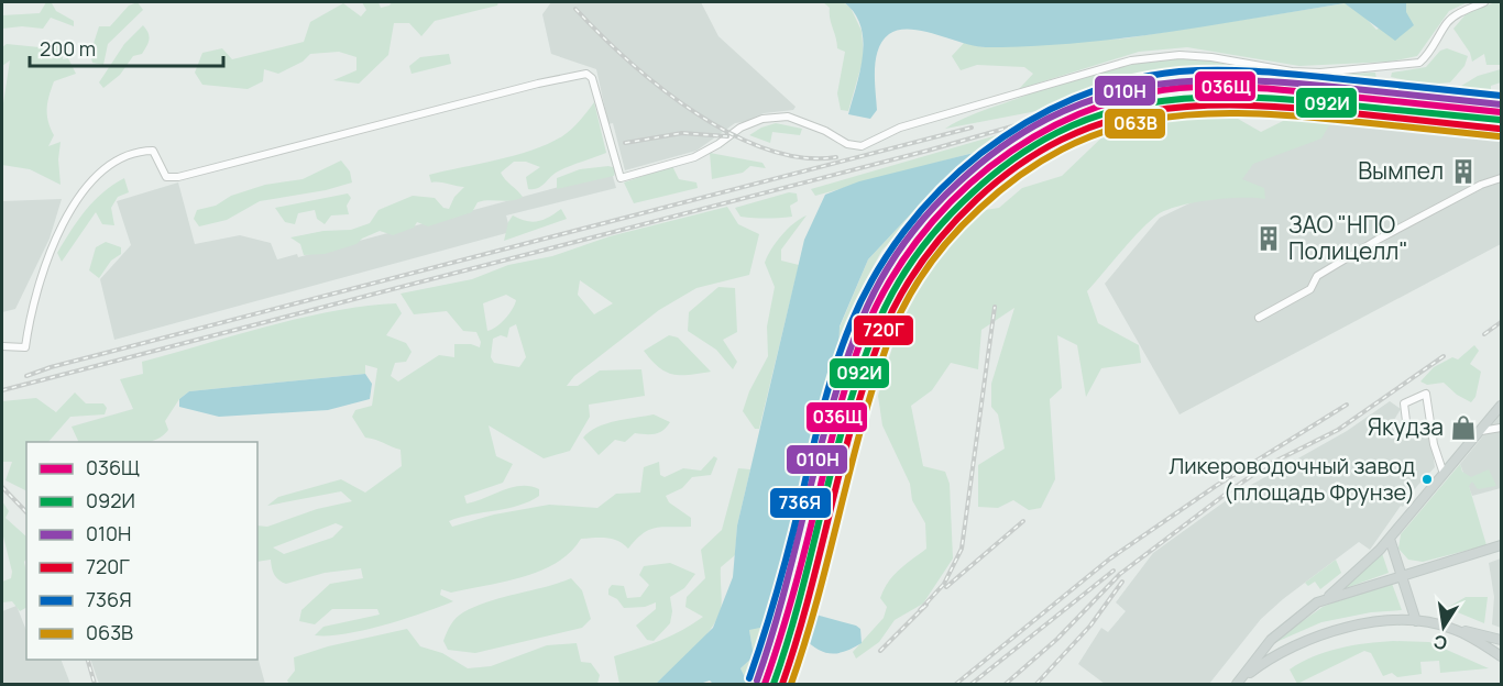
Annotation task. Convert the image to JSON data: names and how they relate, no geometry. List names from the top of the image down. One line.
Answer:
{"places":{"building":["Вымпел","ЗАО \"НПО Полицелл\""],"shop":["Якудза"],"other":["Ликероводочный завод (площадь Фрунзе)"]},"lines":["transit line 736Я","transit line 010Н","transit line 036Щ","transit line 092И","transit line 720Г","transit line 063В"],"legend":["036Щ","092И","010Н","720Г","736Я","063В"],"scale_bar":"200 m","north":"bottom"}
